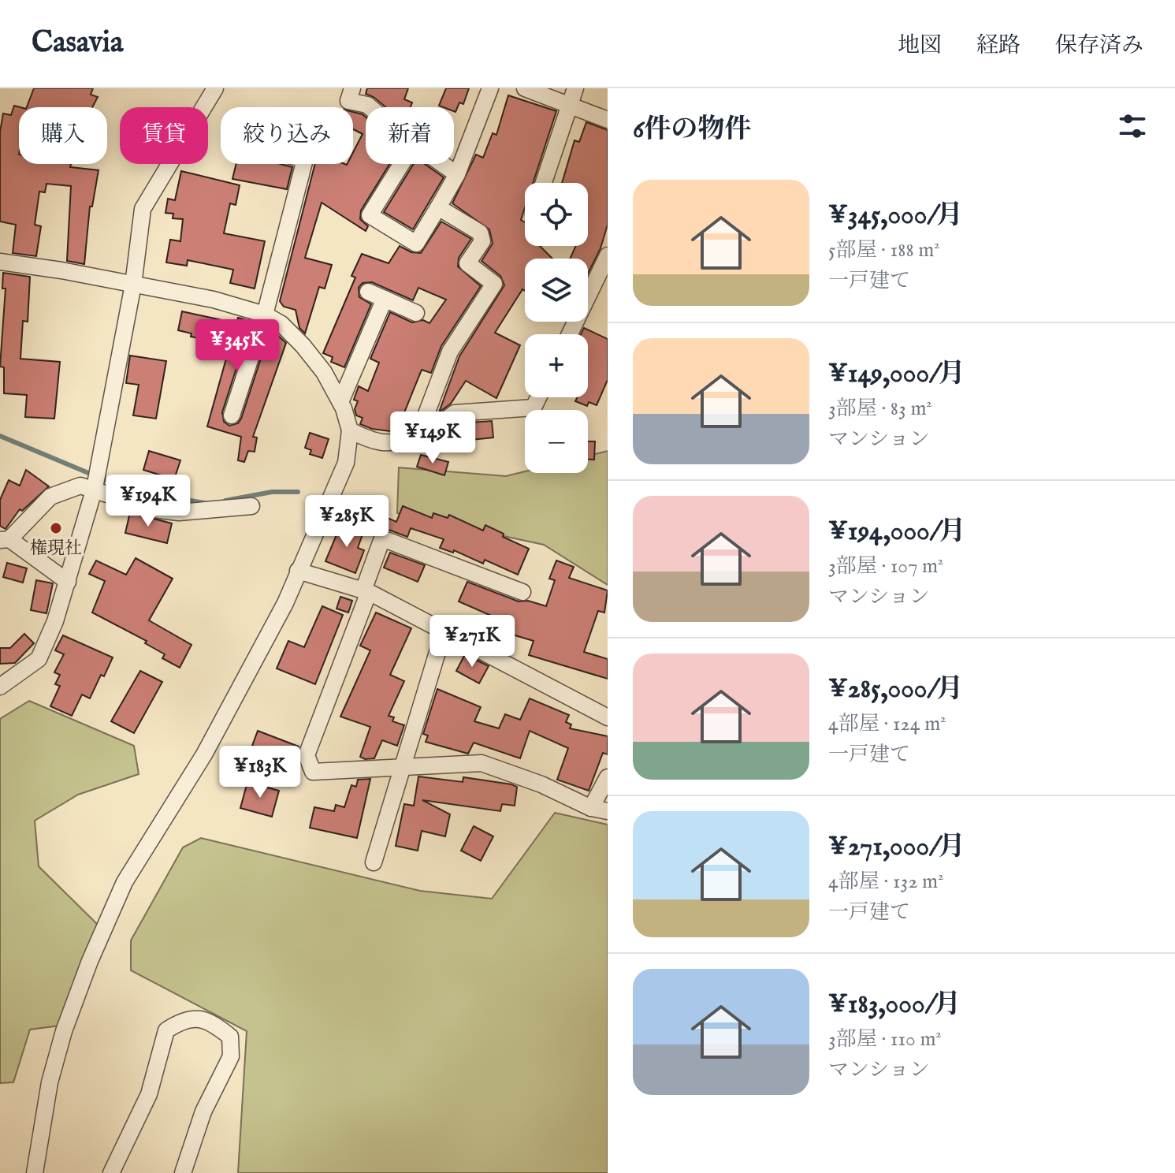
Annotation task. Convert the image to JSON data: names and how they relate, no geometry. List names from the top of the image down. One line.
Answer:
{"places":["権現社"],"page":{"header":"Casavia","nav":["地図","経路","保存済み"],"heading":"6件の物件","chip":["購入","賃貸","絞り込み","新着"],"list":[{"name":"¥345,000/月","note":"5部屋 · 188 m² · 一戸建て"},{"name":"¥149,000/月","note":"3部屋 · 83 m² · マンション"},{"name":"¥194,000/月","note":"3部屋 · 107 m² · マンション"},{"name":"¥285,000/月","note":"4部屋 · 124 m² · 一戸建て"},{"name":"¥271,000/月","note":"4部屋 · 132 m² · 一戸建て"},{"name":"¥183,000/月","note":"3部屋 · 110 m² · マンション"}],"map_buttons":["+","−"],"price":["¥345K","¥149K","¥194K","¥285K","¥271K","¥183K"]}}
